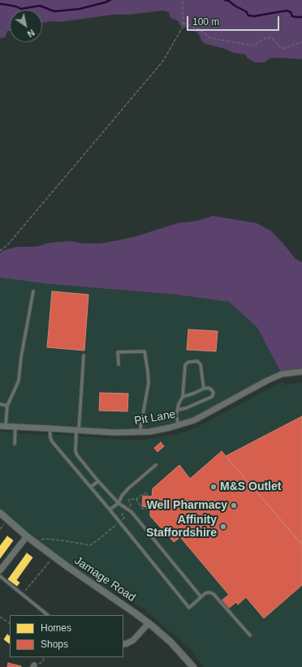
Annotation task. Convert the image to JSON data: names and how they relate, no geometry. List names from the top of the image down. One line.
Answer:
{"streets":{"street":["Pit Lane","Jamage Road"]},"places":["M&S Outlet","Well Pharmacy","Affinity Staffordshire"],"legend":["Homes","Shops"],"scale_bar":"100 m","north":"bottom right"}
